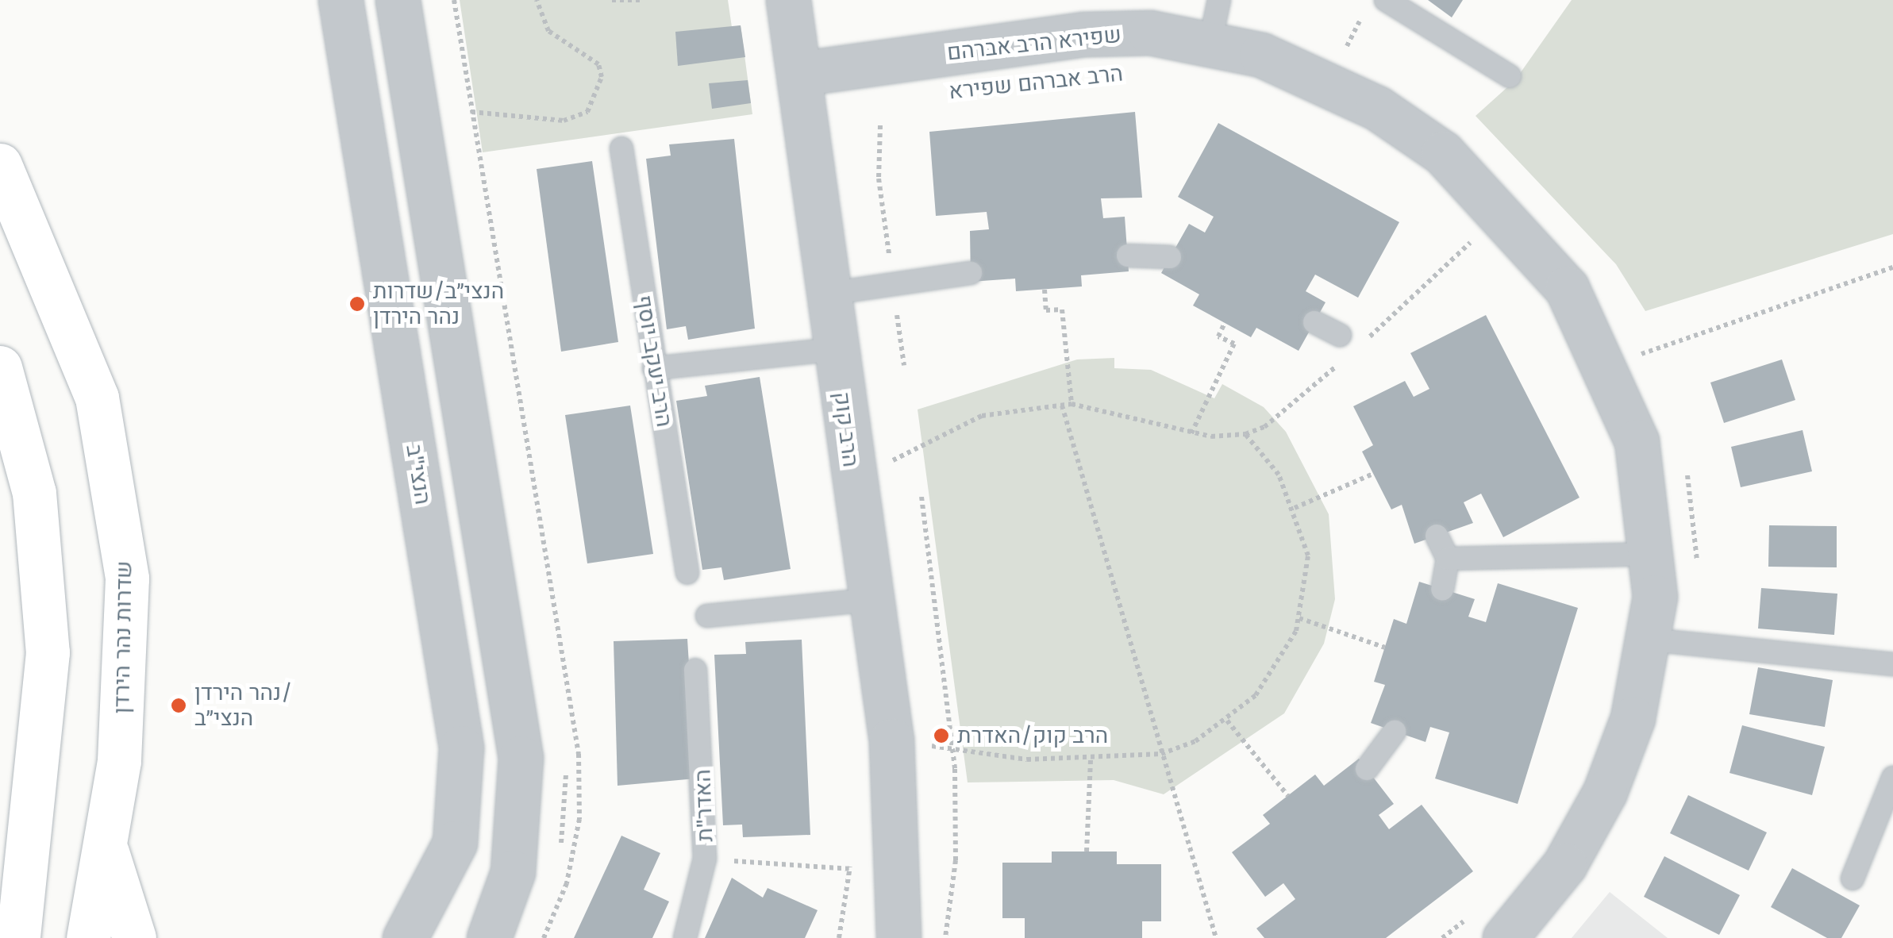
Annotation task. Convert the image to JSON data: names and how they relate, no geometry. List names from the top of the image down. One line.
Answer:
{"streets":{"main road":["שדרות נהר הירדן"],"street":["שפירא הרב אברהם","הרב קוק","הנצי\"ב"],"lane":["הרב יעקב יוסף","האדר\"ת"]},"crossings":[["שפירא הרב אברהם","הרב קוק"]],"places":["הנצי״ב/שדרות נהר הירדן","נהר הירדן/ הנצי״ב","הרב קוק/האדרת"]}
